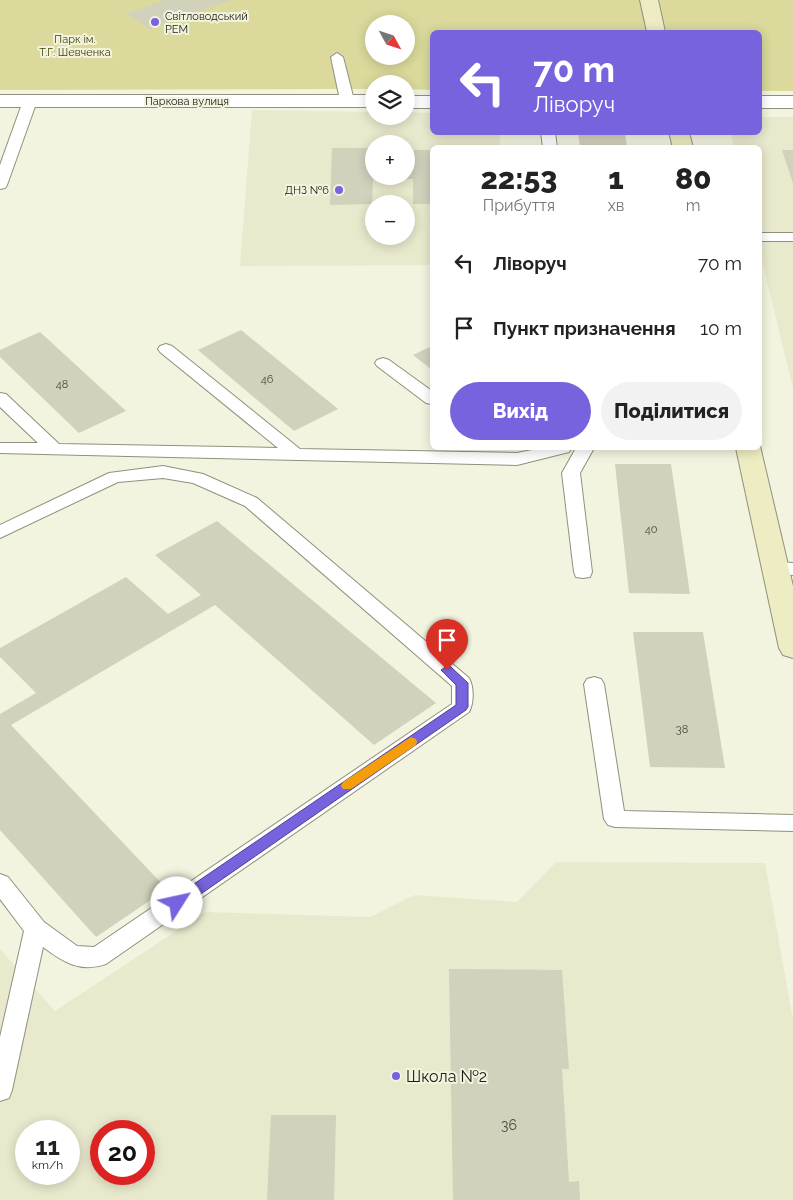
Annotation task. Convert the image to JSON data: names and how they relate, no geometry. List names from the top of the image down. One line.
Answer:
{"streets":{"street":["Паркова вулиця"]},"parks":["Парк ім. Т.Г. Шевченка"],"places":["Світловодський РЕМ","ДНЗ №6","Школа №2"],"house_numbers":["46","48","40","38","36"],"north":"bottom right","page":{"map_buttons":["+","−"],"turn":["70 m","Ліворуч"],"eta":["22:53","Прибуття","1","хв","80","m"],"list":[{"name":"Ліворуч","value":"70 m"},{"name":"Пункт призначення","value":"10 m"}],"buttons":["Вихід","Поділитися"],"speed":"11 km/h","limit":"20"}}
